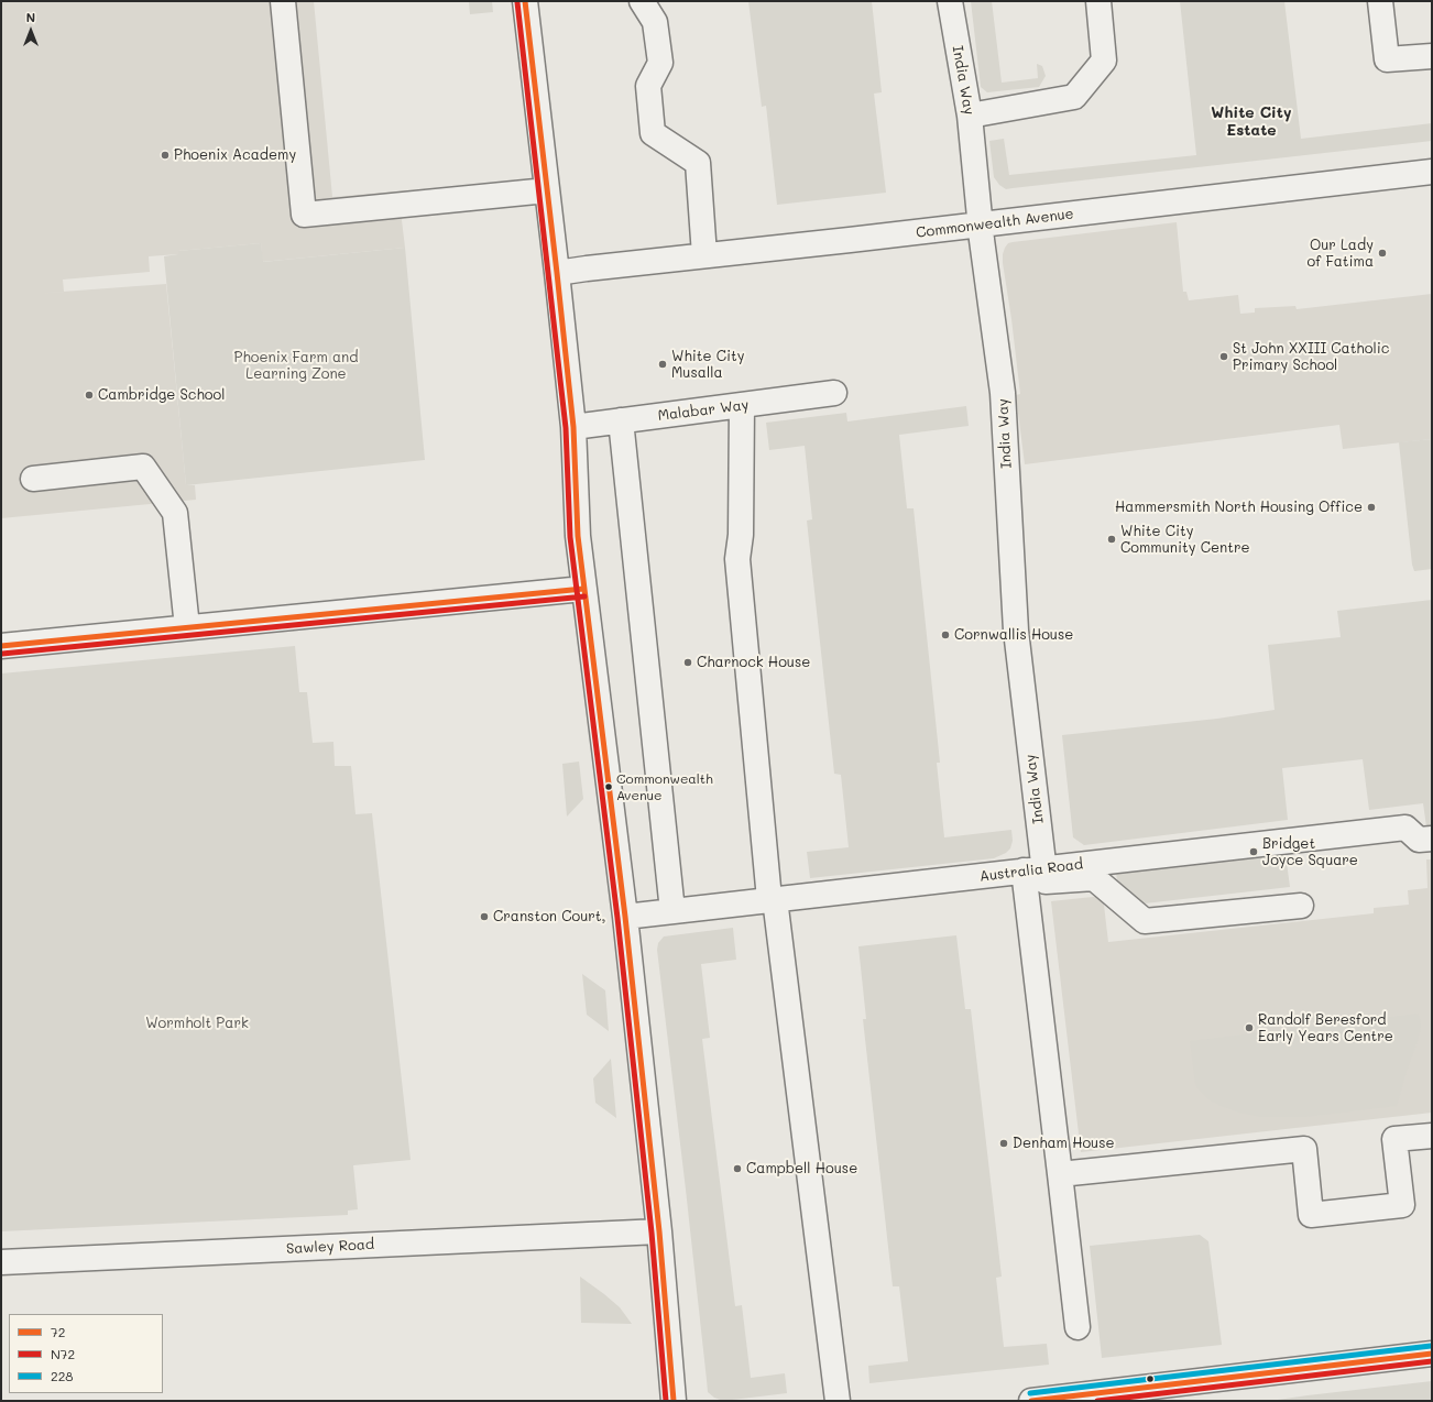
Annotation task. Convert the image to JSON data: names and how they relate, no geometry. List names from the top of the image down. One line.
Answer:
{"streets":{"street":["India Way","Commonwealth Avenue","Malabar Way","Australia Road","Sawley Road"]},"crossings":[["India Way","Commonwealth Avenue"],["India Way","Australia Road"]],"districts":["White City Estate"],"parks":["Phoenix Farm and Learning Zone","Wormholt Park"],"places":["Phoenix Academy","Our Lady of Fatima","St John XXIII Catholic Primary School","White City Musalla","Cambridge School","Hammersmith North Housing Office","White City Community Centre","Cornwallis House","Charnock House","Commonwealth Avenue","Bridget Joyce Square","Cranston Court,","Randolf Beresford Early Years Centre","Denham House","Campbell House"],"lines":["transit line 72","transit line N72","transit line 228"],"legend":["72","N72","228"],"north":"top"}
